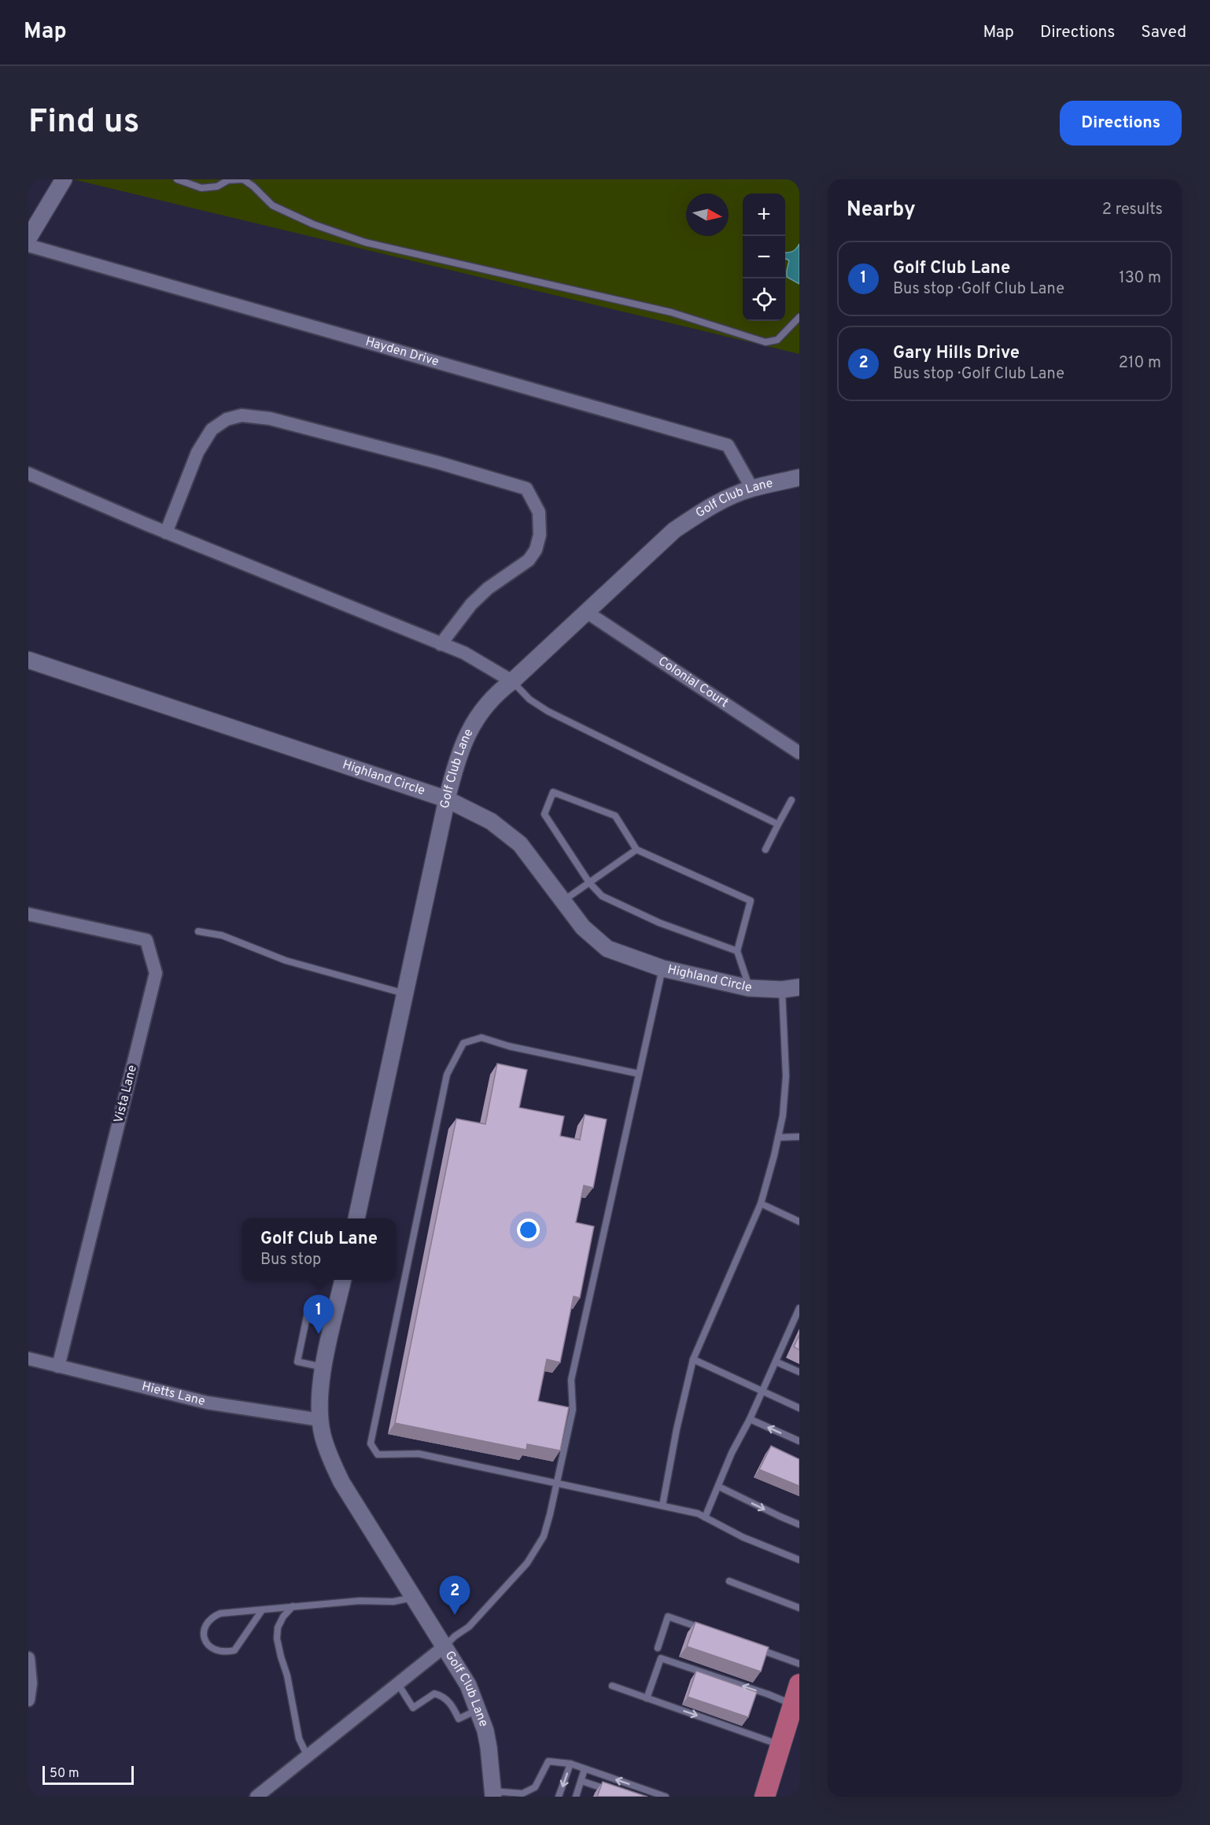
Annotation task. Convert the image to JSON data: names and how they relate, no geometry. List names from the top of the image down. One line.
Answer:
{"streets":{"street":["Hayden Drive","Golf Club Lane","Colonial Court","Highland Circle","Vista Lane","Hietts Lane"]},"crossings":[["Hayden Drive","Golf Club Lane"],["Golf Club Lane","Colonial Court"],["Golf Club Lane","Highland Circle"],["Golf Club Lane","Hietts Lane"],["Vista Lane","Hietts Lane"]],"scale_bar":"50 m","north":"right","page":{"header":"Map","nav":["Map","Directions","Saved"],"buttons":"Directions","title":"Find us","heading":["Nearby","2 results"],"map_buttons":["+","−"],"list":[{"mark":"1","name":"Golf Club Lane","note":"Bus stop · Golf Club Lane","value":"130 m"},{"mark":"2","name":"Gary Hills Drive","note":"Bus stop · Golf Club Lane","value":"210 m"}],"popup":["Golf Club Lane","Bus stop"],"pins":["1","2"],"scale":"50 m"}}
